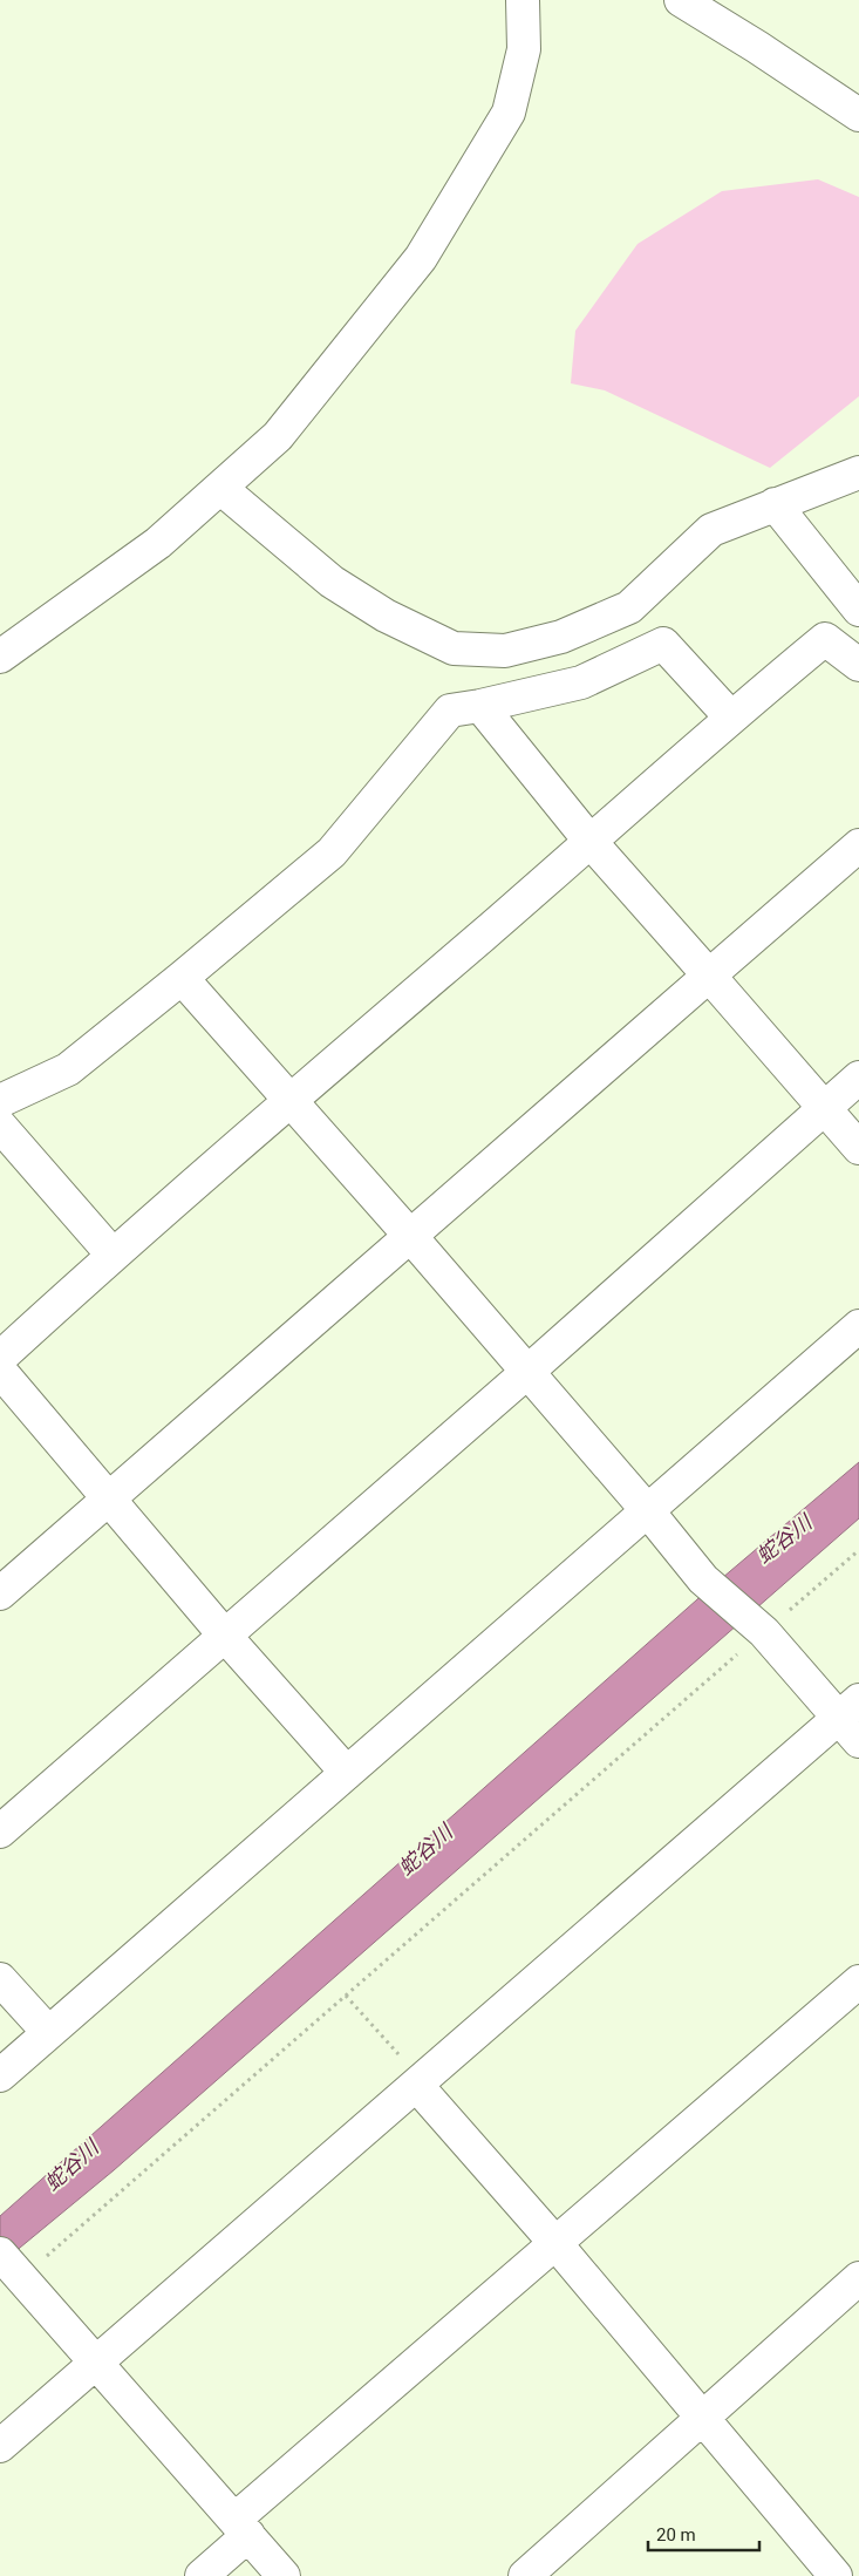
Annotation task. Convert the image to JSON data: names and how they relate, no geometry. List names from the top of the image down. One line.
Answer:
{"water":["蛇谷川"],"scale_bar":"20 m"}
